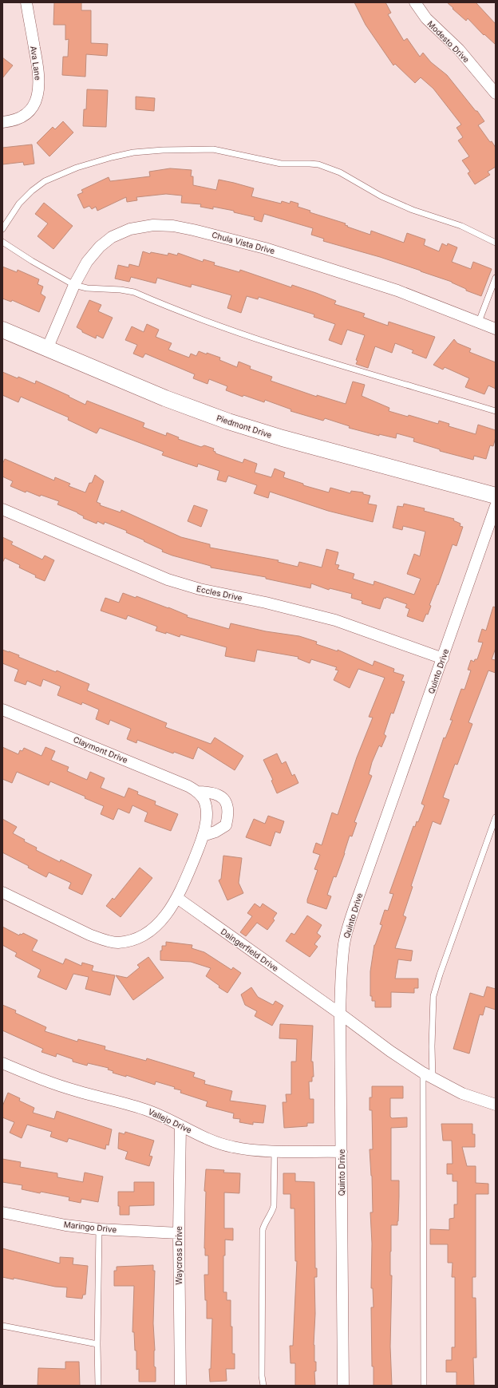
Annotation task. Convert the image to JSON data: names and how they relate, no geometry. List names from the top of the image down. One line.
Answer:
{"streets":{"street":["Modesto Drive","Ava Lane","Chula Vista Drive","Piedmont Drive","Eccles Drive","Quinto Drive","Claymont Drive","Daingerfield Drive","Vallejo Drive","Maringo Drive","Waycross Drive"]},"crossings":[["Chula Vista Drive","Piedmont Drive"],["Eccles Drive","Quinto Drive"],["Quinto Drive","Daingerfield Drive"],["Quinto Drive","Vallejo Drive"],["Vallejo Drive","Waycross Drive"],["Maringo Drive","Waycross Drive"]]}
